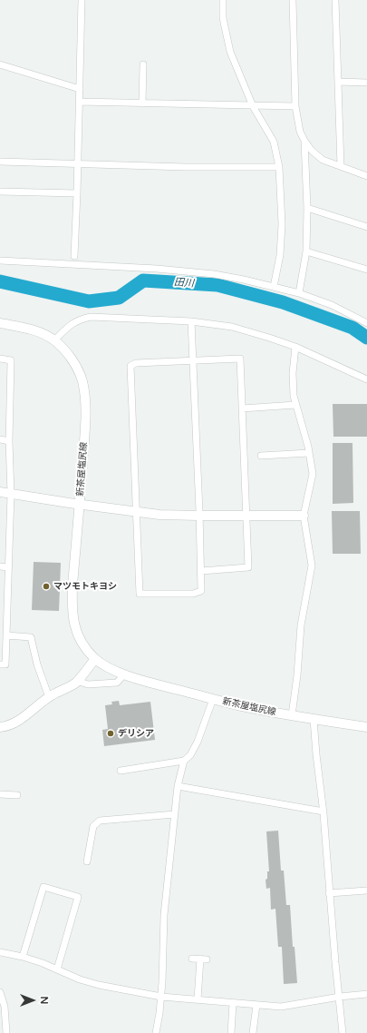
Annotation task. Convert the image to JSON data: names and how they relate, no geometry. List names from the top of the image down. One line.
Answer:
{"streets":{"main road":["新茶屋塩尻線"]},"water":["田川"],"places":["マツモトキヨシ","デリシア"],"north":"right"}
